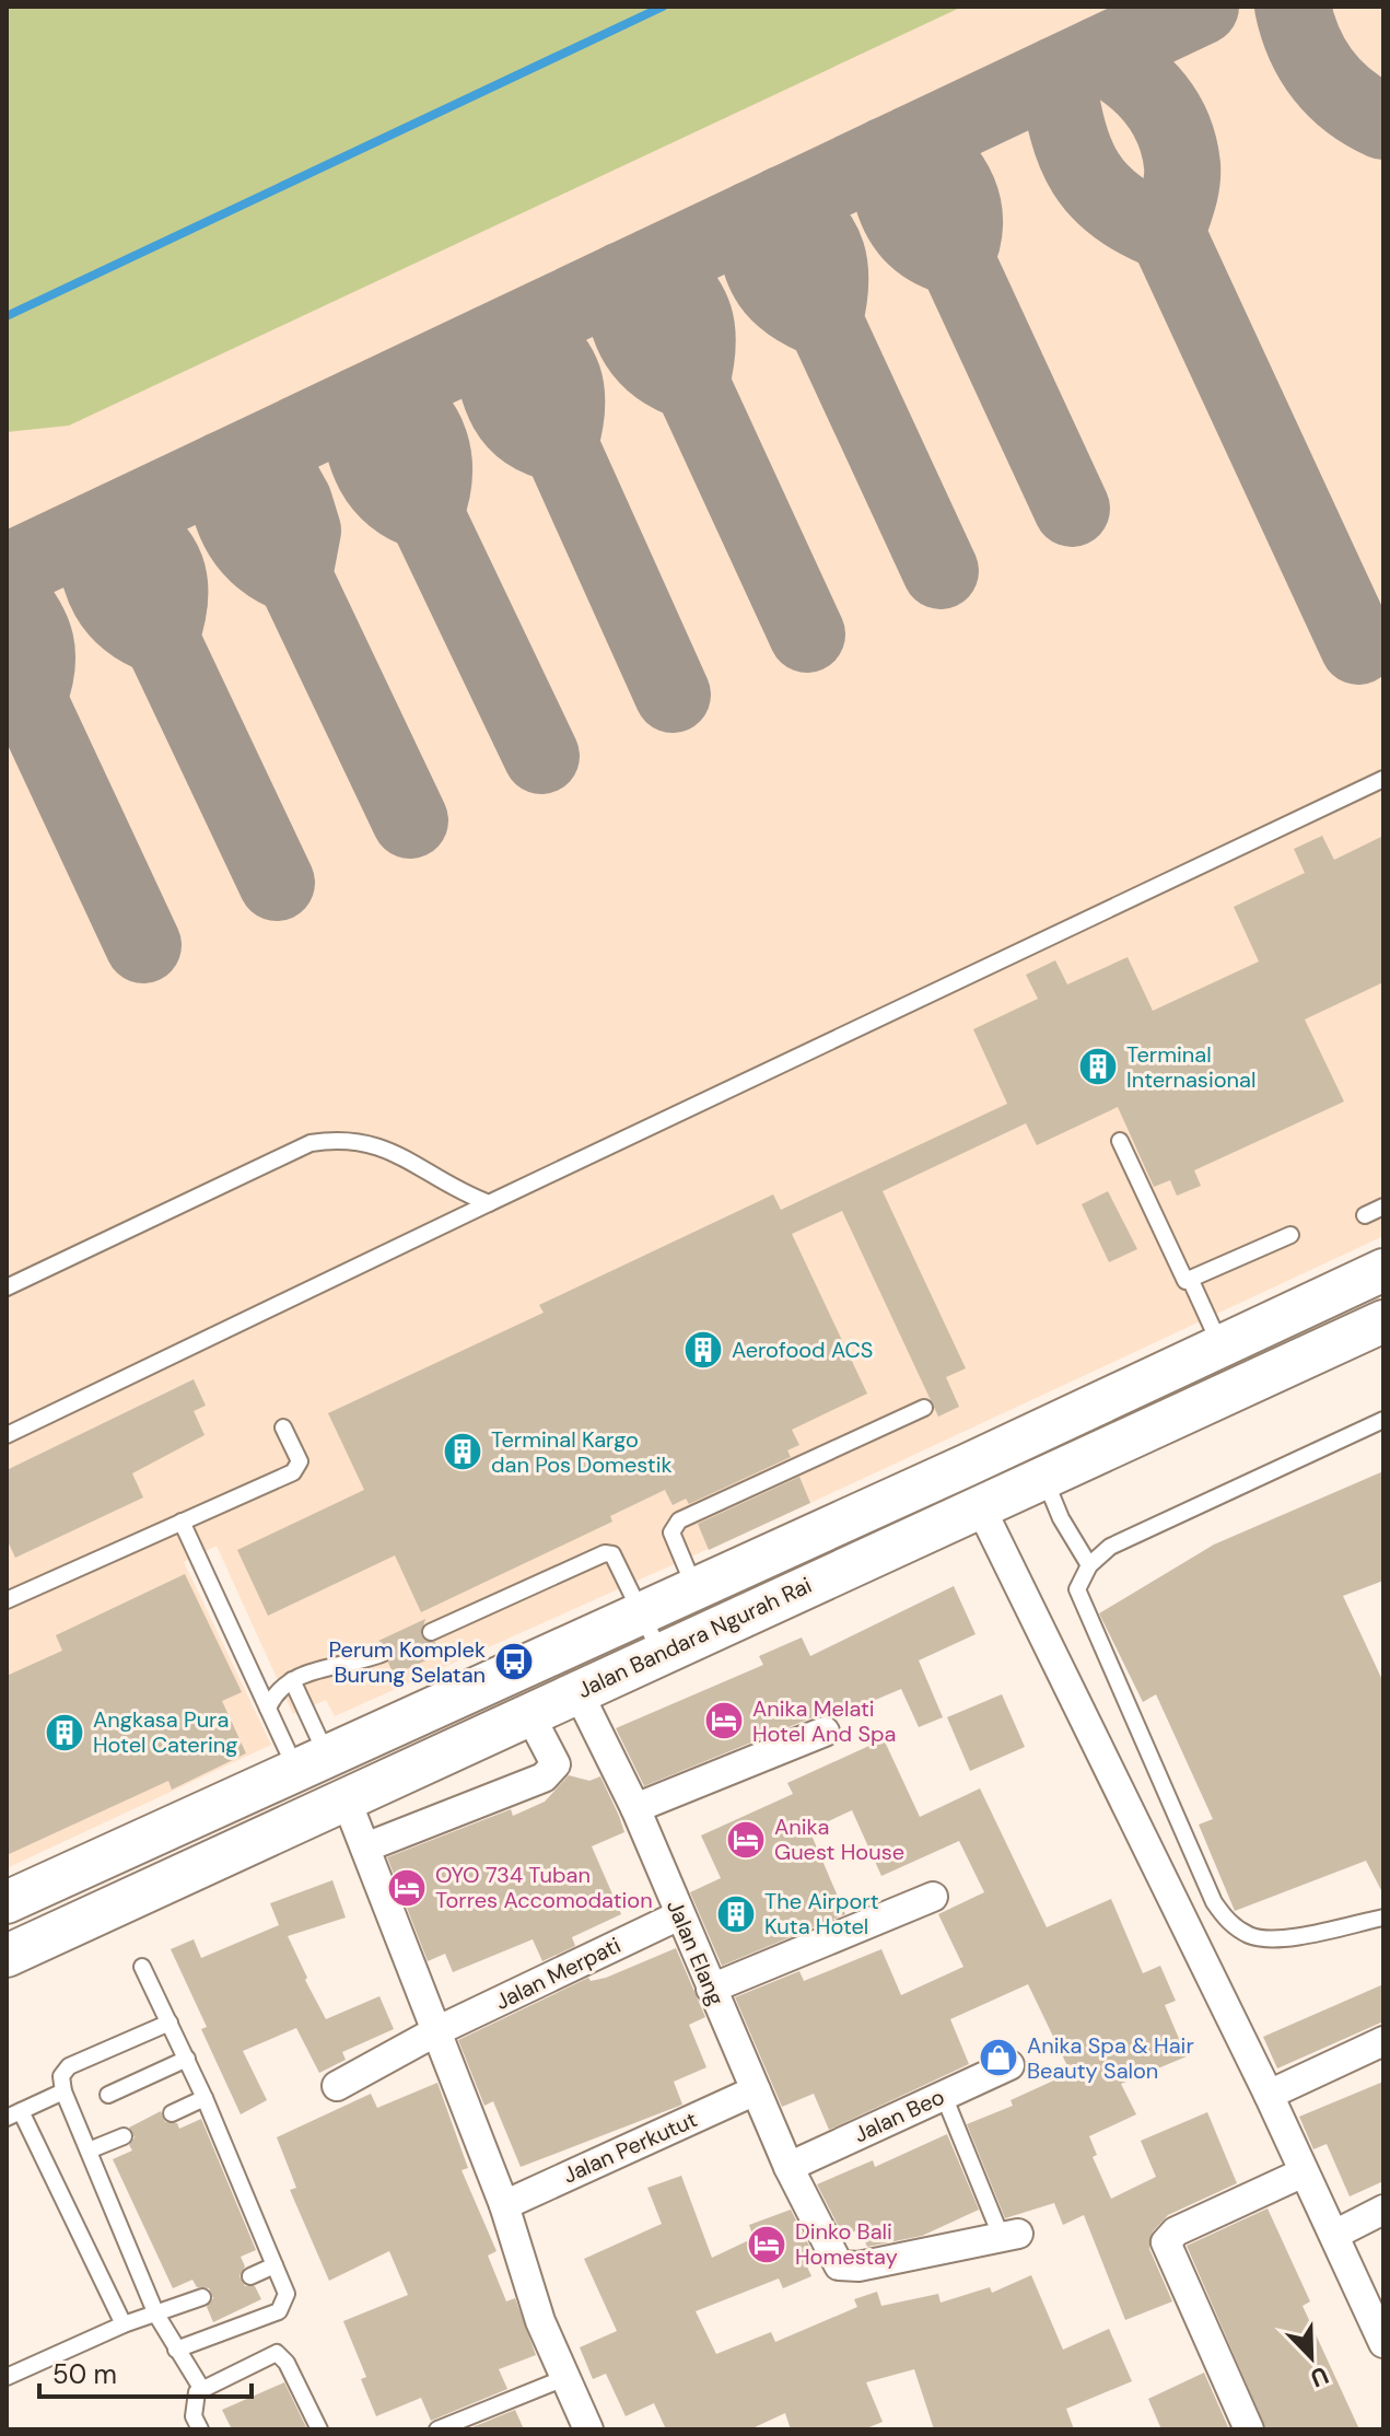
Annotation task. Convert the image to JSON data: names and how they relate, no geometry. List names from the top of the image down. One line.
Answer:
{"streets":{"street":["Jalan Bandara Ngurah Rai","Jalan Elang","Jalan Merpati","Jalan Beo","Jalan Perkutut"]},"crossings":[["Jalan Bandara Ngurah Rai","Jalan Elang"],["Jalan Elang","Jalan Merpati"],["Jalan Elang","Jalan Beo"],["Jalan Elang","Jalan Perkutut"]],"places":{"building":["Terminal Internasional","Aerofood ACS","Terminal Kargo dan Pos Domestik","Angkasa Pura Hotel Catering","The Airport Kuta Hotel"],"bus stop":["Perum Komplek Burung Selatan"],"hotel":["Anika Melati Hotel And Spa","Anika Guest House","OYO 734 Tuban Torres Accomodation","Dinko Bali Homestay"],"shop":["Anika Spa & Hair Beauty Salon"]},"scale_bar":"50 m","north":"bottom right"}
